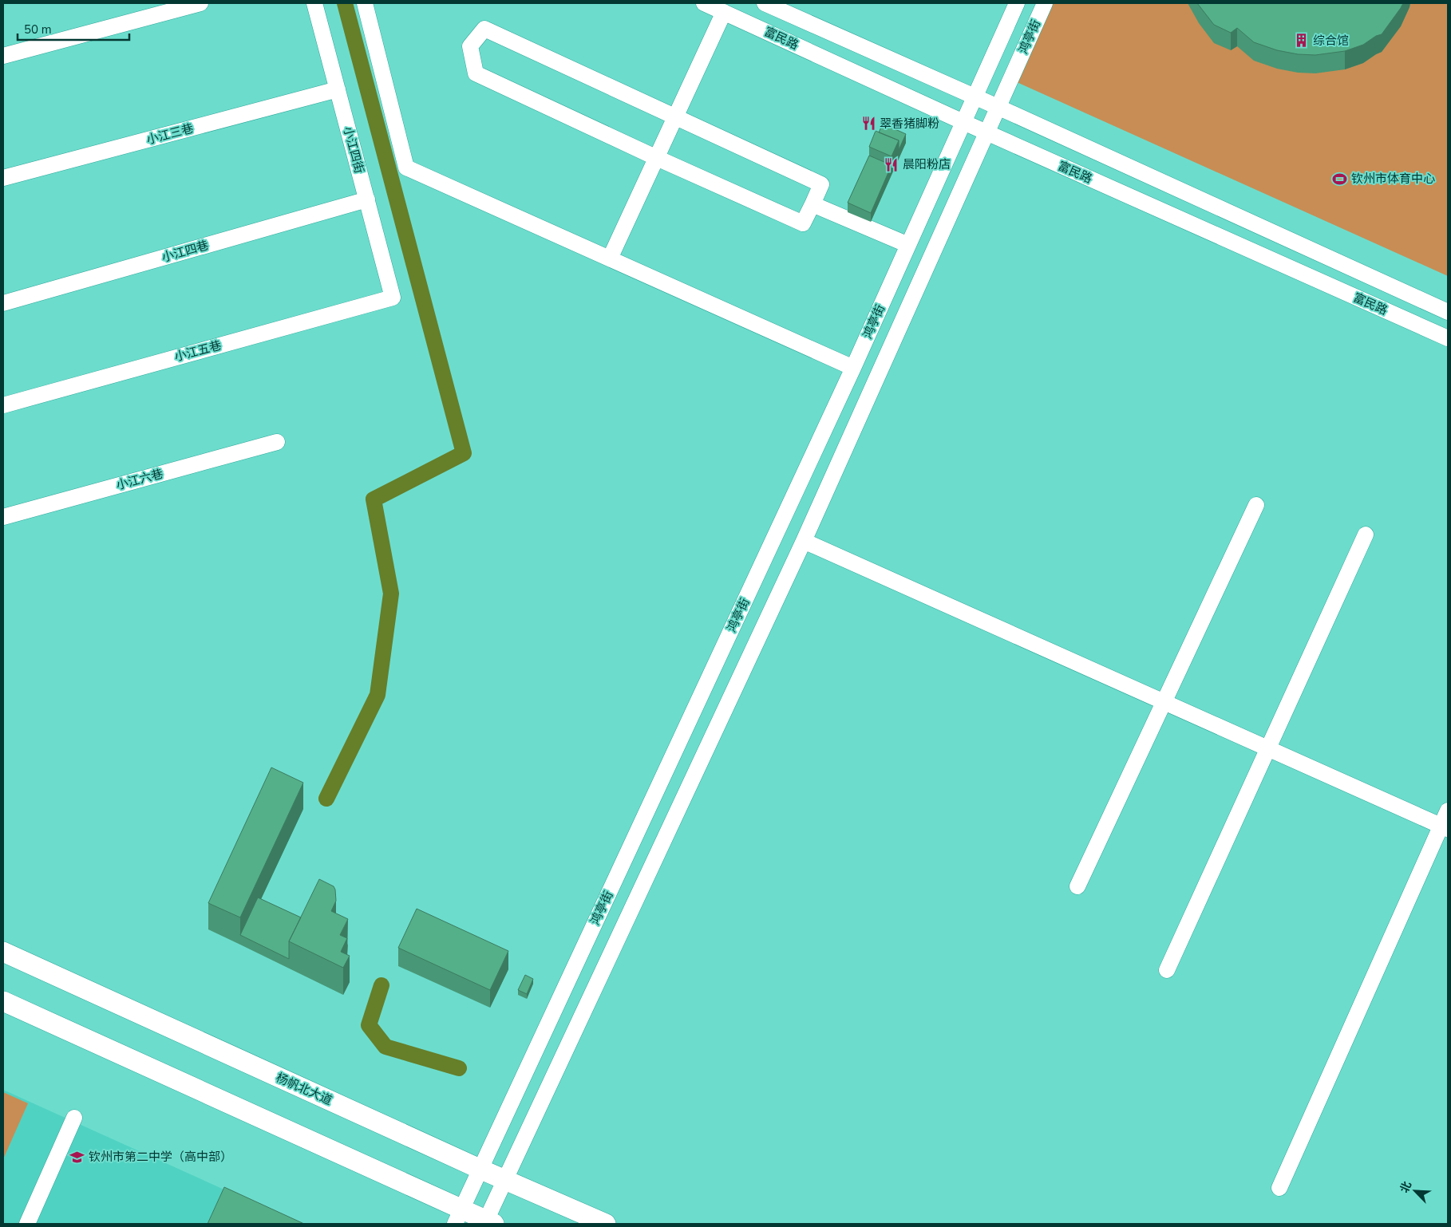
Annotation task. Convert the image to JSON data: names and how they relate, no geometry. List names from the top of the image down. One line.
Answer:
{"streets":{"main road":["杨帆北大道"],"street":["鸿亭街","富民路","小江三巷","小江四街","小江四巷","小江五巷","小江六巷"]},"crossings":[["鸿亭街","富民路"],["鸿亭街","杨帆北大道"],["小江三巷","小江四街"],["小江四街","小江四巷"],["小江四街","小江五巷"]],"places":{"building":["综合馆"],"restaurant":["翠香猪脚粉","晨阳粉店"],"sports":["钦州市体育中心"],"school or university":["钦州市第二中学（高中部）"]},"scale_bar":"50 m","north":"top left"}
